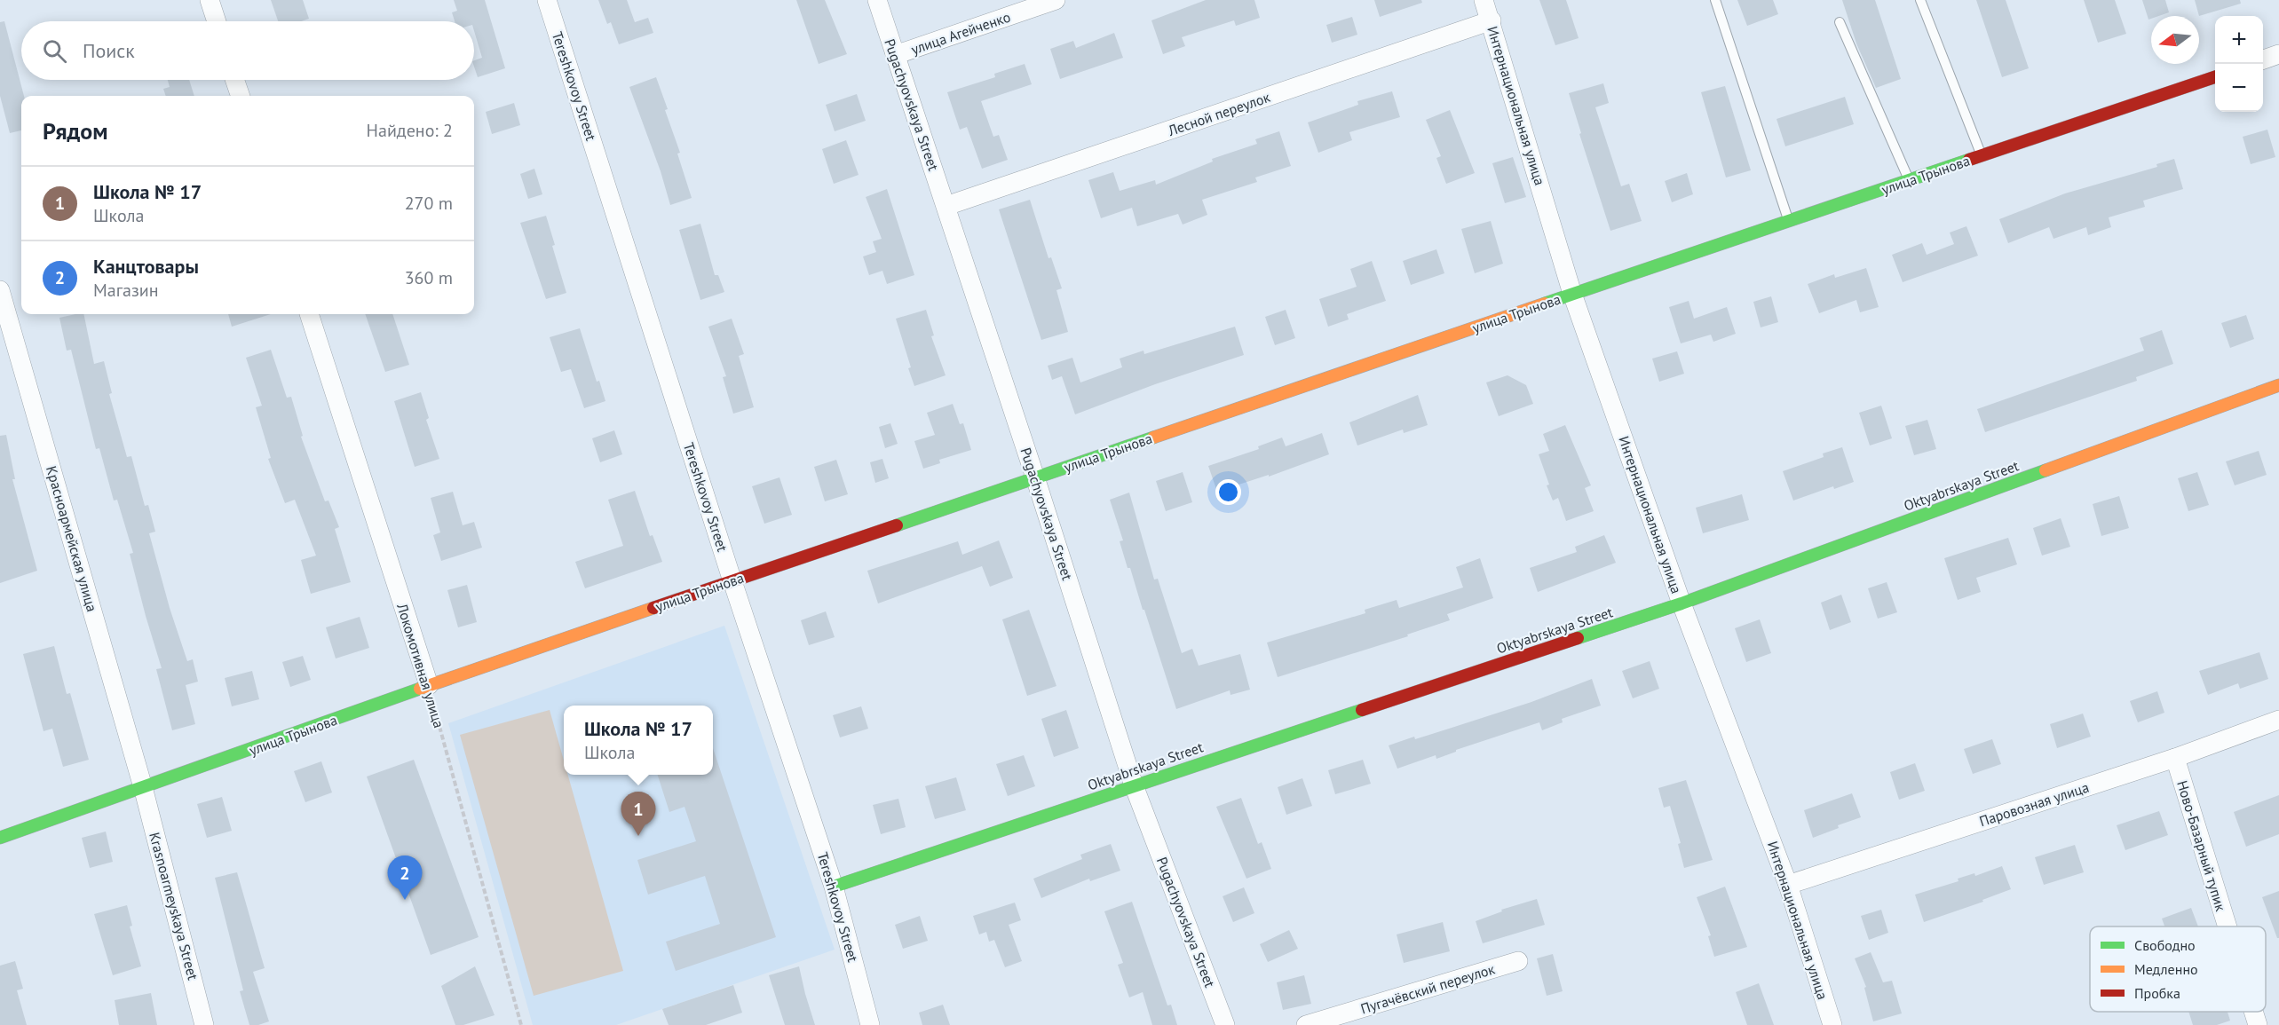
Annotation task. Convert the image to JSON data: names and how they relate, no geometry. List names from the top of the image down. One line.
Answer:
{"streets":{"street":["улица Агейченко","Tereshkovoy Street","Pugachyovskaya Street","Интернациональная улица","Лесной переулок","улица Трынова","Oktyabrskaya Street","Красноармейская улица","Локомотивная улица","Паровозная улица","Ново-Базарный тупик","Krasnoarmeyskaya Street","Пугачёвский переулок"]},"crossings":[["улица Агейченко","Pugachyovskaya Street"],["Tereshkovoy Street","улица Трынова"],["Tereshkovoy Street","Oktyabrskaya Street"],["Pugachyovskaya Street","Лесной переулок"],["Pugachyovskaya Street","улица Трынова"],["Pugachyovskaya Street","Oktyabrskaya Street"],["Интернациональная улица","Лесной переулок"],["Интернациональная улица","улица Трынова"],["Интернациональная улица","Oktyabrskaya Street"],["Интернациональная улица","Паровозная улица"],["улица Трынова","Красноармейская улица"],["улица Трынова","Локомотивная улица"],["улица Трынова","Krasnoarmeyskaya Street"],["Красноармейская улица","Krasnoarmeyskaya Street"],["Паровозная улица","Ново-Базарный тупик"]],"legend":["Свободно","Медленно","Пробка"],"north":"left","page":{"map_buttons":["+","−"],"search":"Поиск","heading":["Рядом","Найдено: 2"],"list":[{"mark":"1","name":"Школа № 17","note":"Школа","value":"270 m"},{"mark":"2","name":"Канцтовары","note":"Магазин","value":"360 m"}],"popup":["Школа № 17","Школа"],"pins":["1","2"]}}
